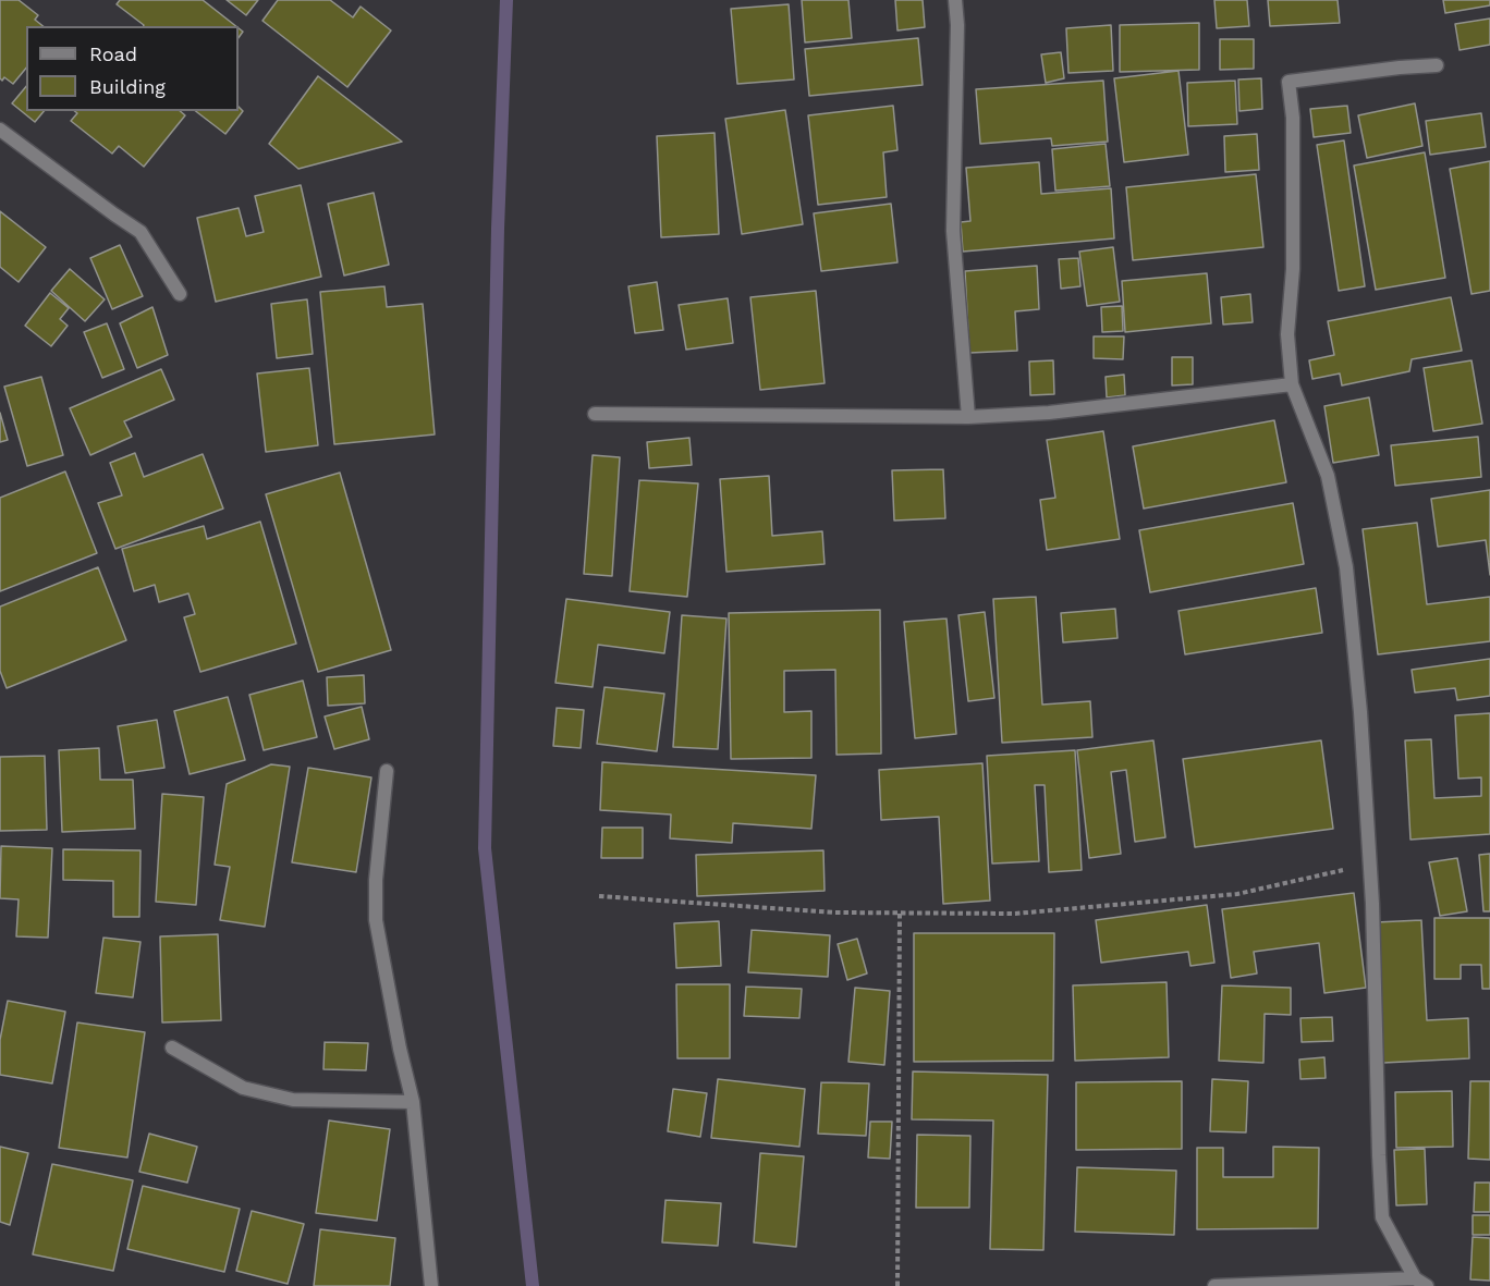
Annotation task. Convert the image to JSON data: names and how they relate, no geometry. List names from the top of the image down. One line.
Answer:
{"legend":["Road","Building"]}
